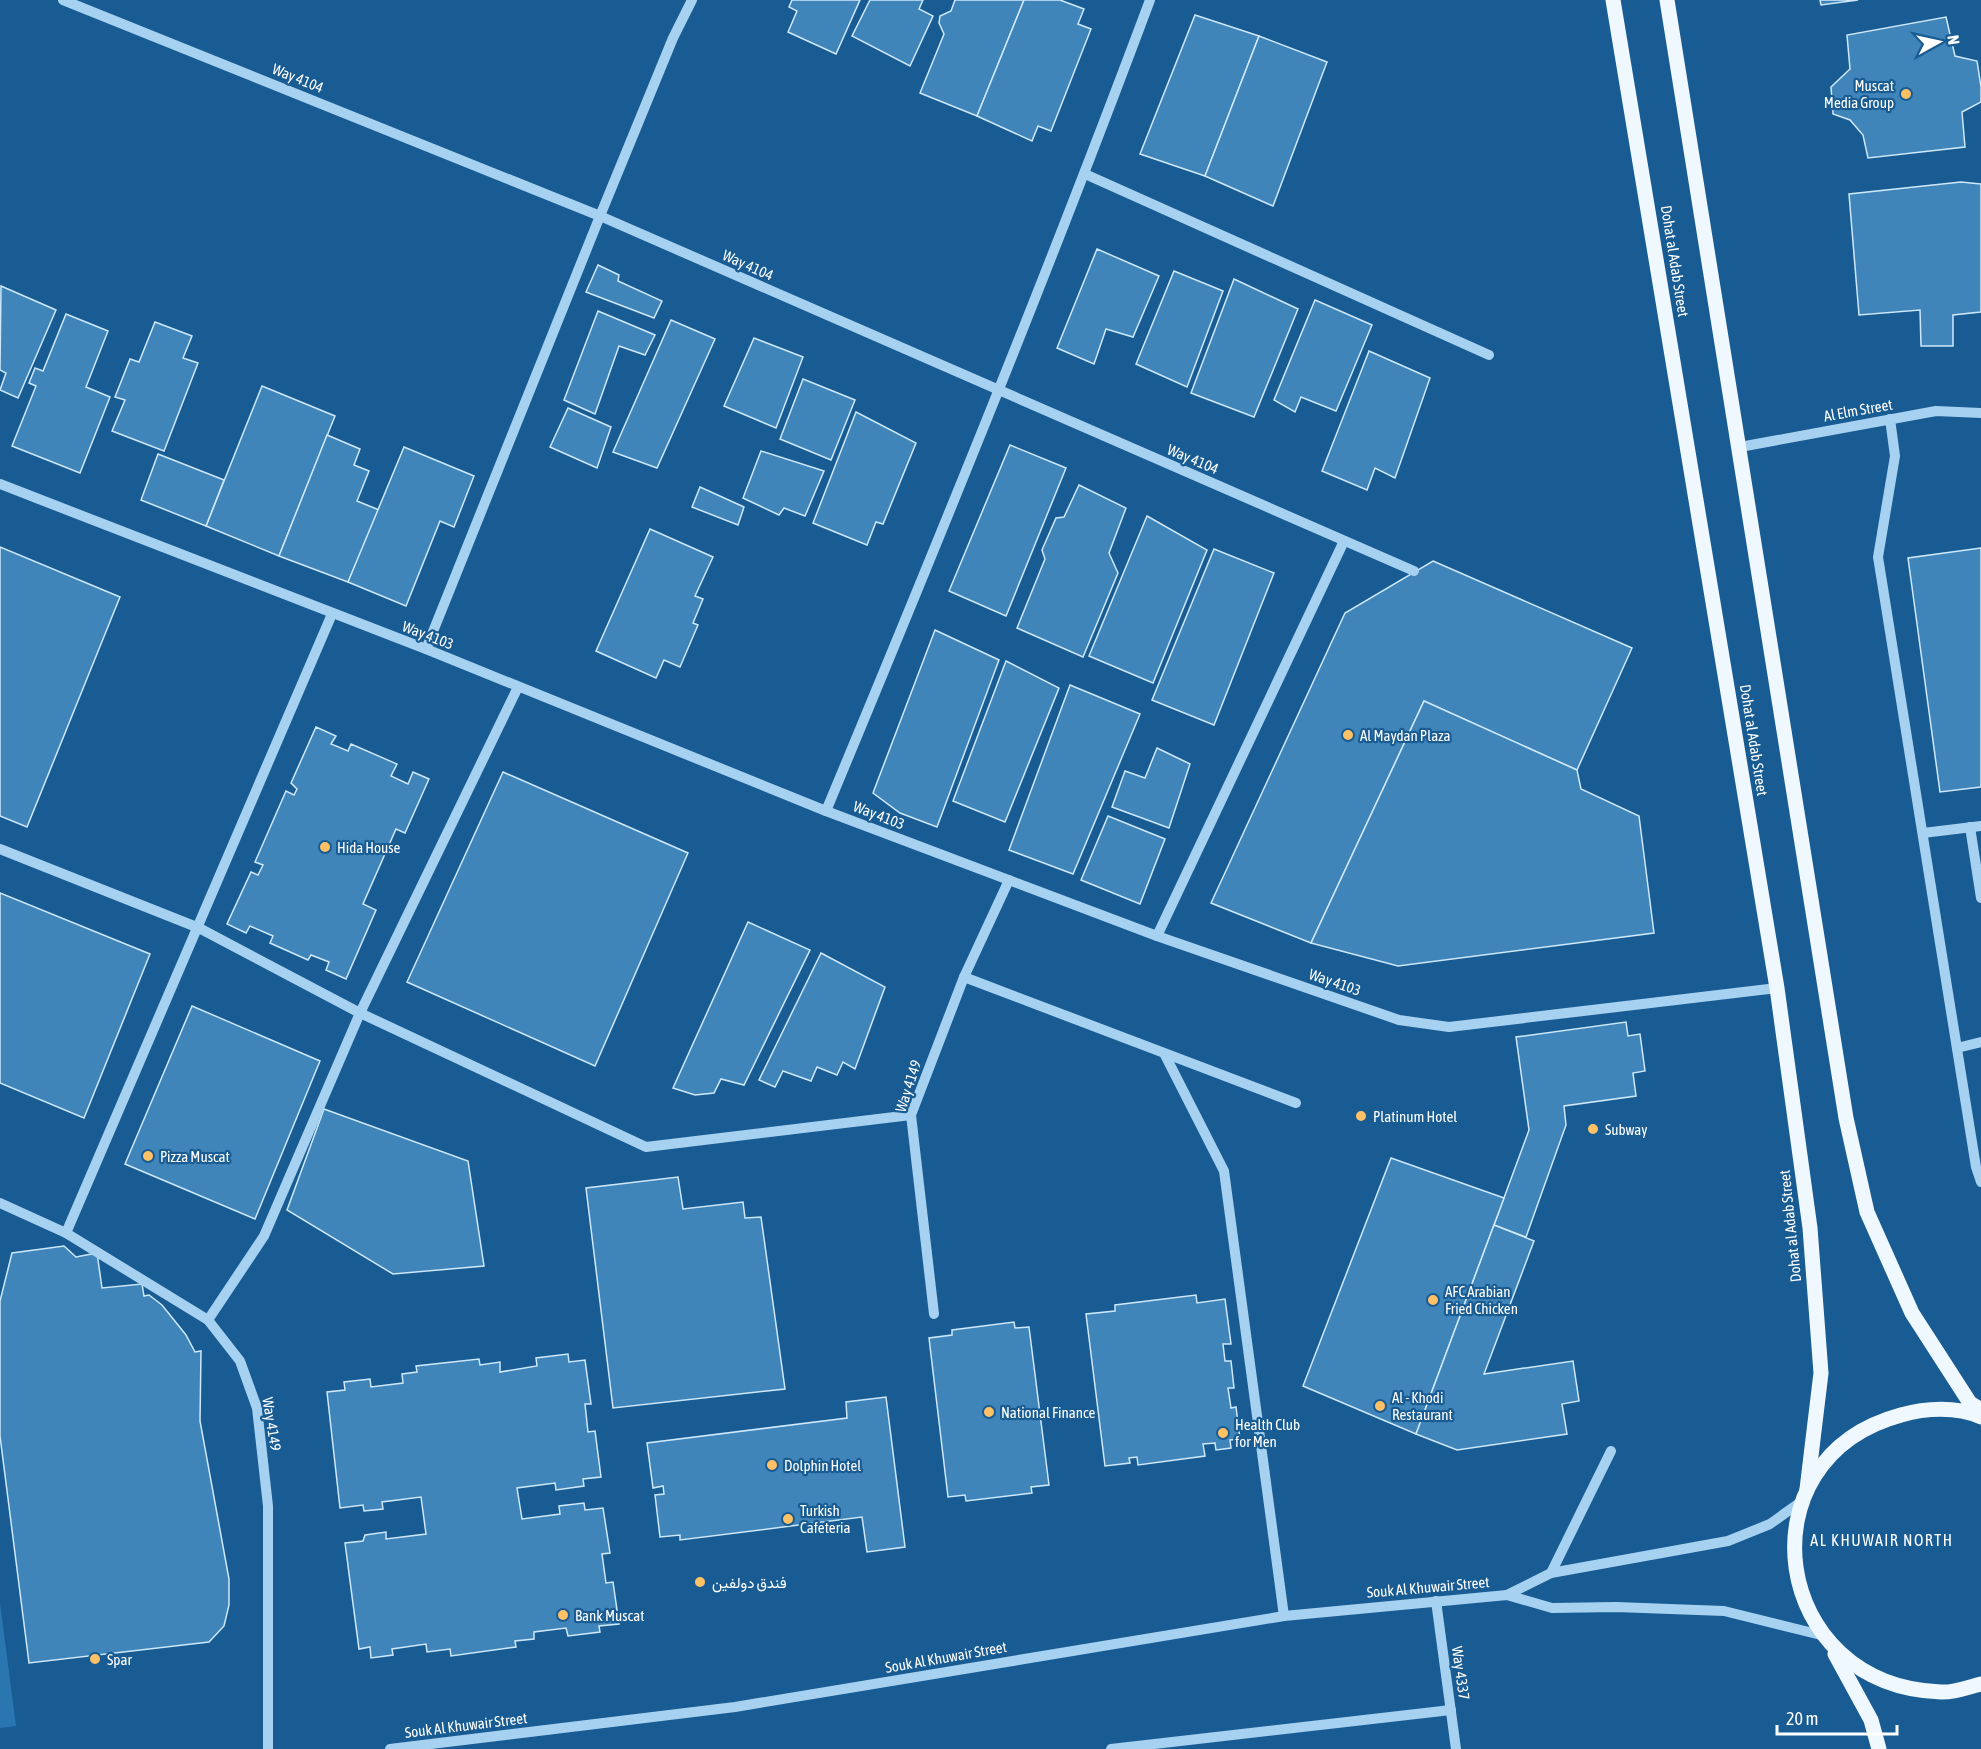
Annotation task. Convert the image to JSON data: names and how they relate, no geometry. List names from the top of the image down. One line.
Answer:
{"streets":{"main road":["Dohat al Adab Street"],"street":["Way 4104","Al Elm Street","Way 4103","Way 4149","Souk Al Khuwair Street","Way 4337"]},"crossings":[["Dohat al Adab Street","Way 4103"],["Dohat al Adab Street","Souk Al Khuwair Street"],["Way 4103","Way 4149"],["Souk Al Khuwair Street","Way 4337"]],"districts":["AL KHUWAIR NORTH"],"places":["Muscat Media Group","Al Maydan Plaza","Hida House","Platinum Hotel","Subway","Pizza Muscat","AFC Arabian Fried Chicken","Al - Khodi Restaurant","National Finance","Health Club for Men","Dolphin Hotel","Turkish Cafeteria","فندق دولفين","Bank Muscat","Spar"],"scale_bar":"20 m","north":"right"}
